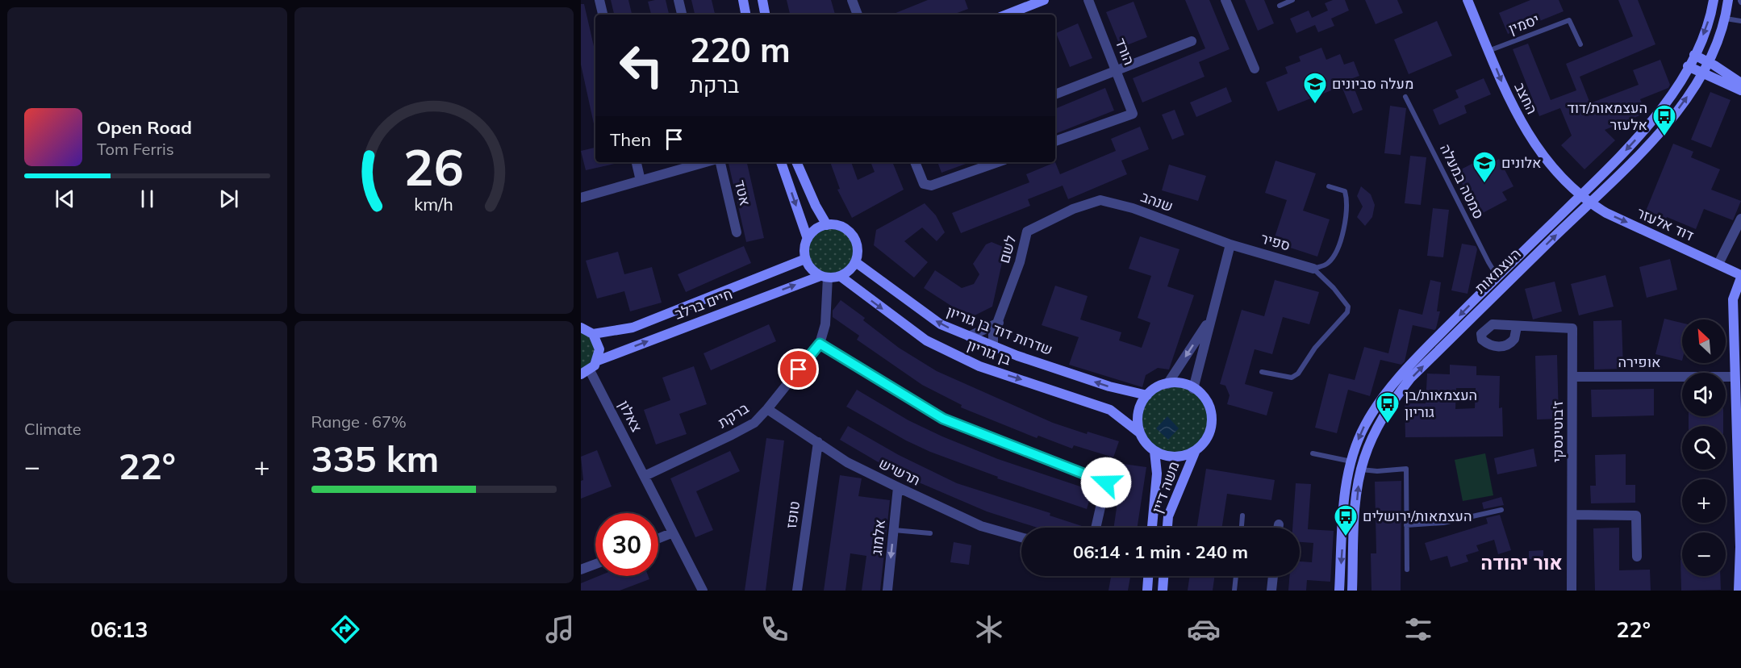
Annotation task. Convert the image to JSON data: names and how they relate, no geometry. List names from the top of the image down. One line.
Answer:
{"streets":{"street":["הורד","החצב","אטד","שנהב","דוד אלעזר","ספיר","לשם","העצמאות","חיים ברלב","שדרות דוד בן גוריון","בן גוריון","אופירה","ברקת","צאלון","ז'בוטינסקי","תרשיש","משה דיין","טופז","אלמוג"],"lane":["יסמין","סמטה במעלה"]},"crossings":[["יסמין","החצב"],["החצב","דוד אלעזר"],["החצב","העצמאות"],["סמטה במעלה","העצמאות"],["שנהב","ספיר"],["שנהב","לשם"],["דוד אלעזר","העצמאות"],["לשם","שדרות דוד בן גוריון"],["חיים ברלב","שדרות דוד בן גוריון"],["חיים ברלב","בן גוריון"],["חיים ברלב","ברקת"],["שדרות דוד בן גוריון","בן גוריון"],["שדרות דוד בן גוריון","ברקת"],["שדרות דוד בן גוריון","משה דיין"],["בן גוריון","ברקת"],["בן גוריון","משה דיין"],["אופירה","ז'בוטינסקי"],["ברקת","צאלון"],["ברקת","תרשיש"],["תרשיש","טופז"],["תרשיש","אלמוג"]],"one_way":["החצב","דוד אלעזר","שדרות דוד בן גוריון","אלמוג"],"districts":["אור יהודה"],"places":{"school or university":["מעלה סביונים","אלונים"],"bus stop":["העצמאות/דוד אלעזר","העצמאות/בן גוריון","העצמאות/ירושלים"]},"north":"top left","page":{"turn":["220 m","ברקת"],"song":["Open Road","Tom Ferris"],"then":"Then","map_buttons":["+","−"],"tile":["Climate",["Range · 67%","335 km"]],"heat":["−","22°","+"],"limit":"30","trip":"06:14 · 1 min · 240 m","tabs":["06:13","22°"],"gauge":["26","km/h"]}}
